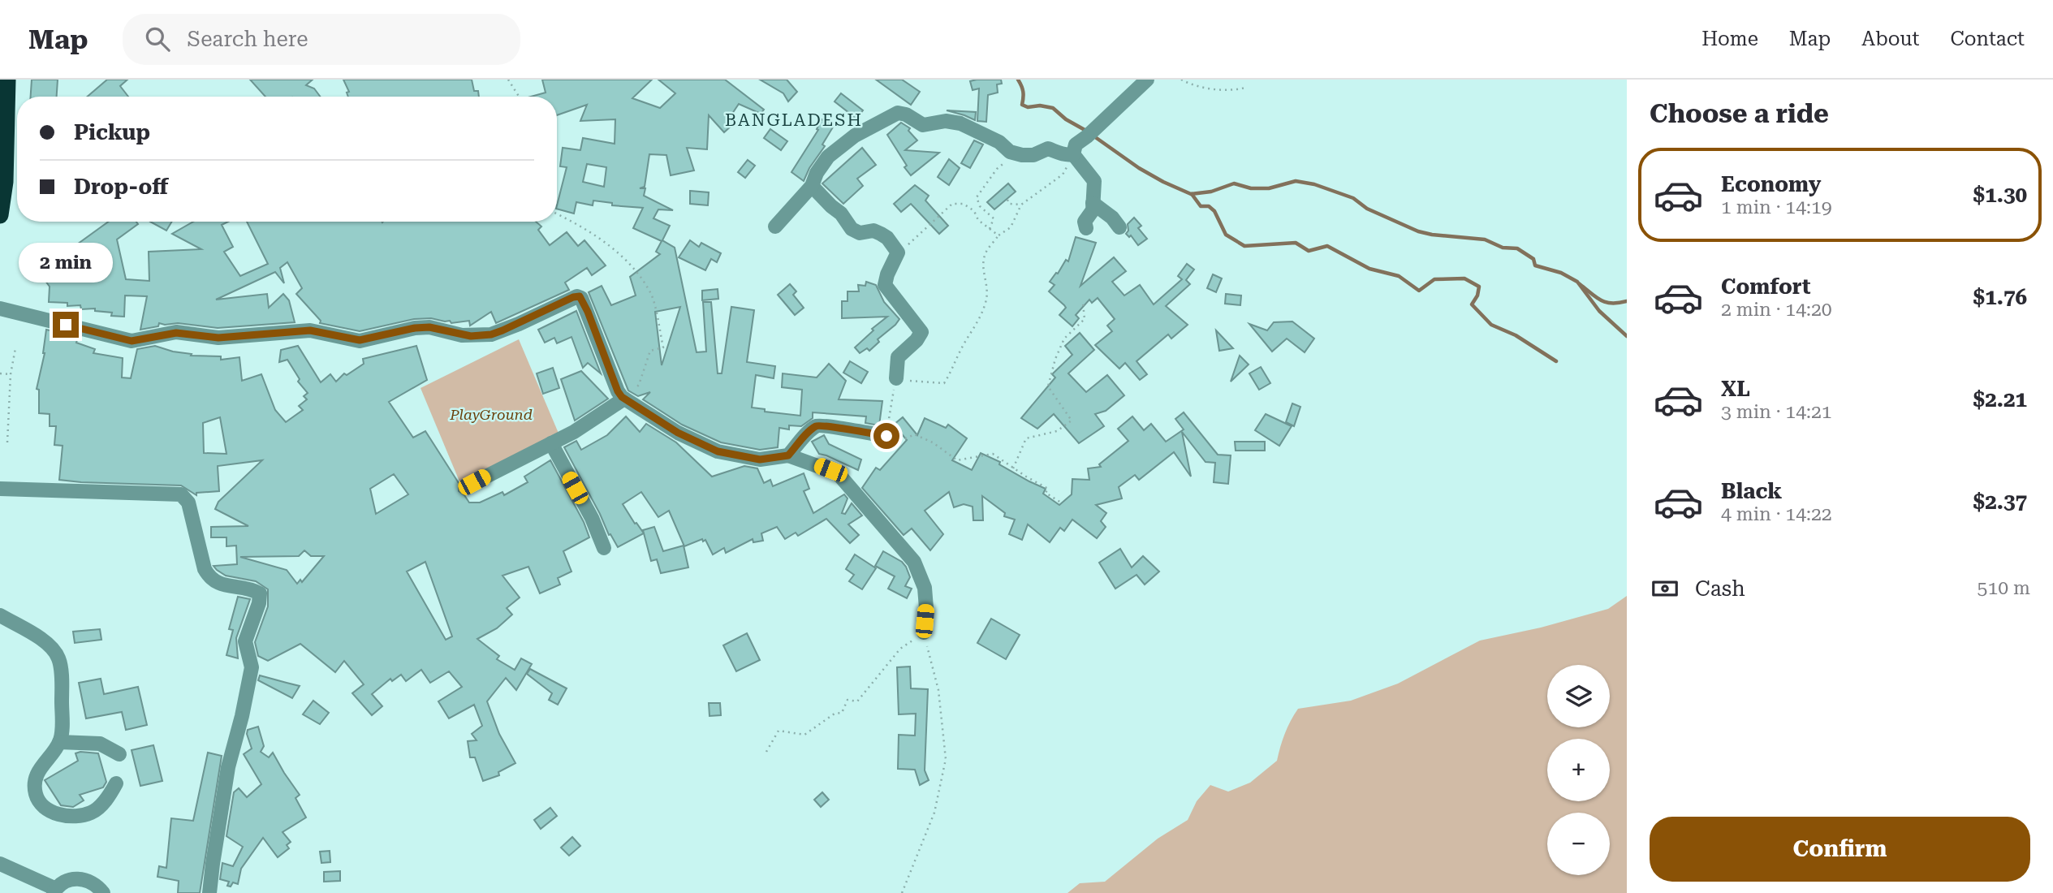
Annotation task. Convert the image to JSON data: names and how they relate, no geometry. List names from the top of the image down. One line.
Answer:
{"districts":["BANGLADESH"],"parks":["PlayGround"],"page":{"header":"Map","search":"Search here","nav":["Home","Map","About","Contact"],"heading":"Choose a ride","banner":["Pickup","Drop-off"],"list":[{"name":"Economy","note":"1 min · 14:19","value":"$1.30"},{"name":"Comfort","note":"2 min · 14:20","value":"$1.76"},{"name":"XL","note":"3 min · 14:21","value":"$2.21"},{"name":"Black","note":"4 min · 14:22","value":"$2.37"}],"bubble":"2 min","pay":["Cash","510 m"],"map_buttons":["+","−"],"buttons":"Confirm"}}
